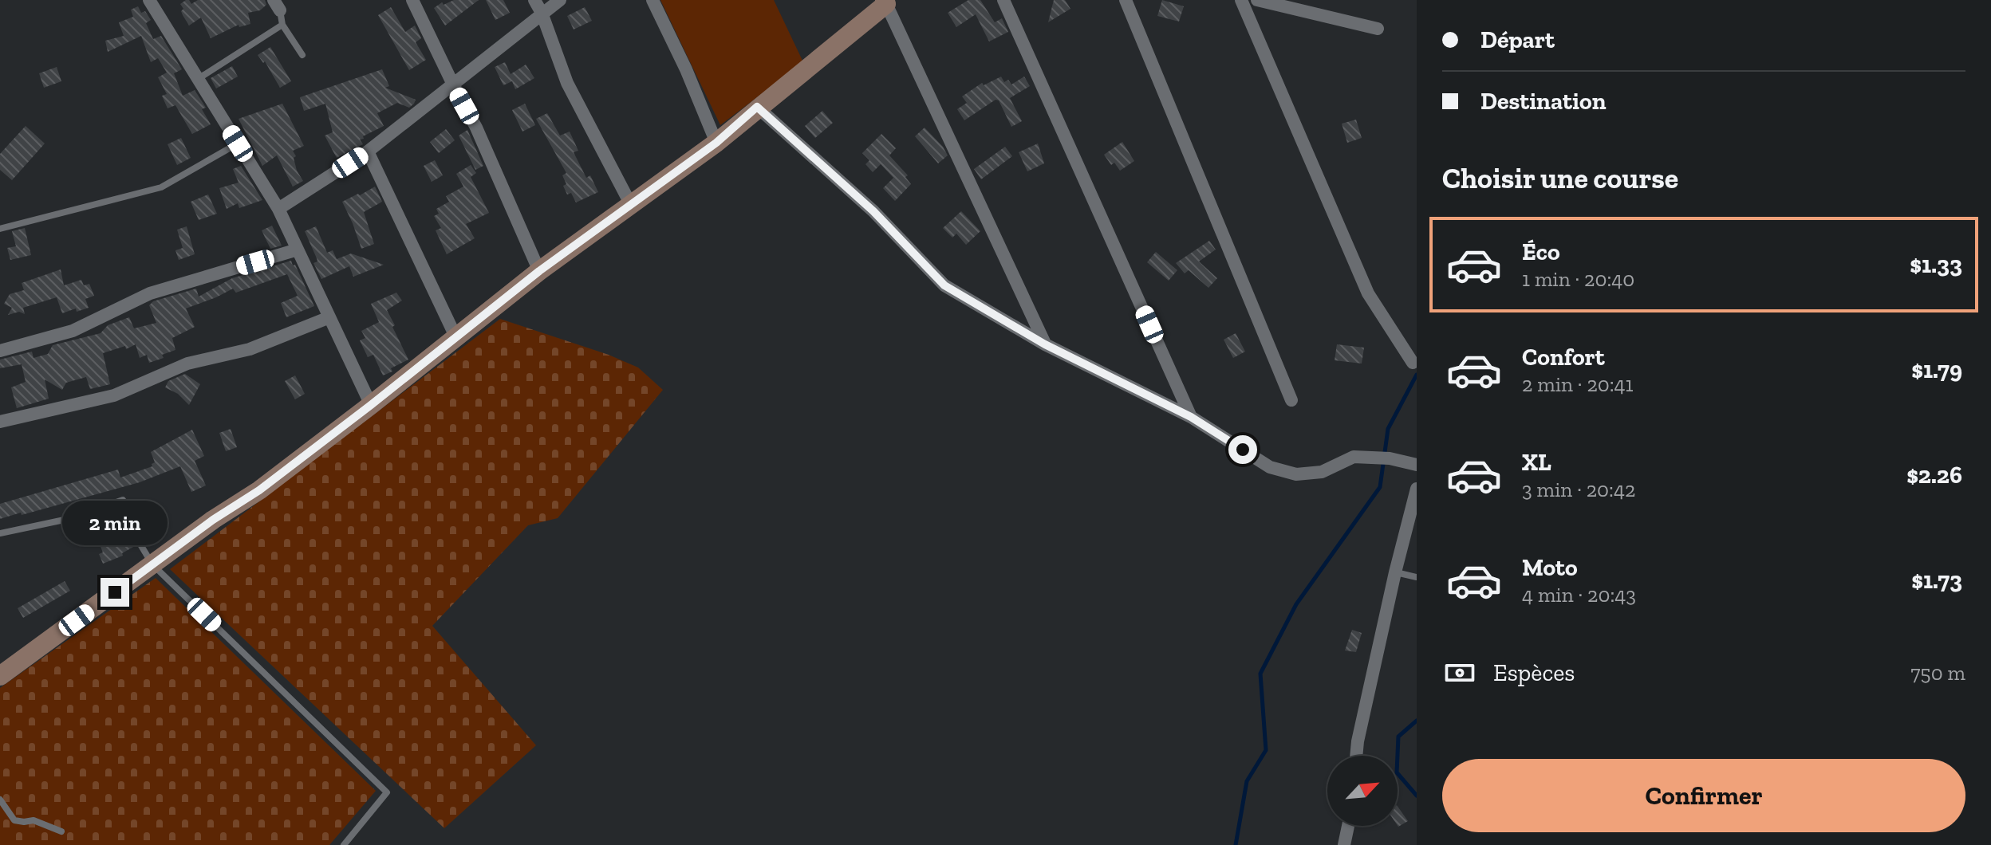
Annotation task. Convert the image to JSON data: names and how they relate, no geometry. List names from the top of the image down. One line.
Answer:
{"north":"top right","page":{"banner":["Départ","Destination"],"heading":"Choisir une course","list":[{"name":"Éco","note":"1 min · 20:40","value":"$1.33"},{"name":"Confort","note":"2 min · 20:41","value":"$1.79"},{"name":"XL","note":"3 min · 20:42","value":"$2.26"},{"name":"Moto","note":"4 min · 20:43","value":"$1.73"}],"bubble":"2 min","pay":["Espèces","750 m"],"buttons":"Confirmer"}}
